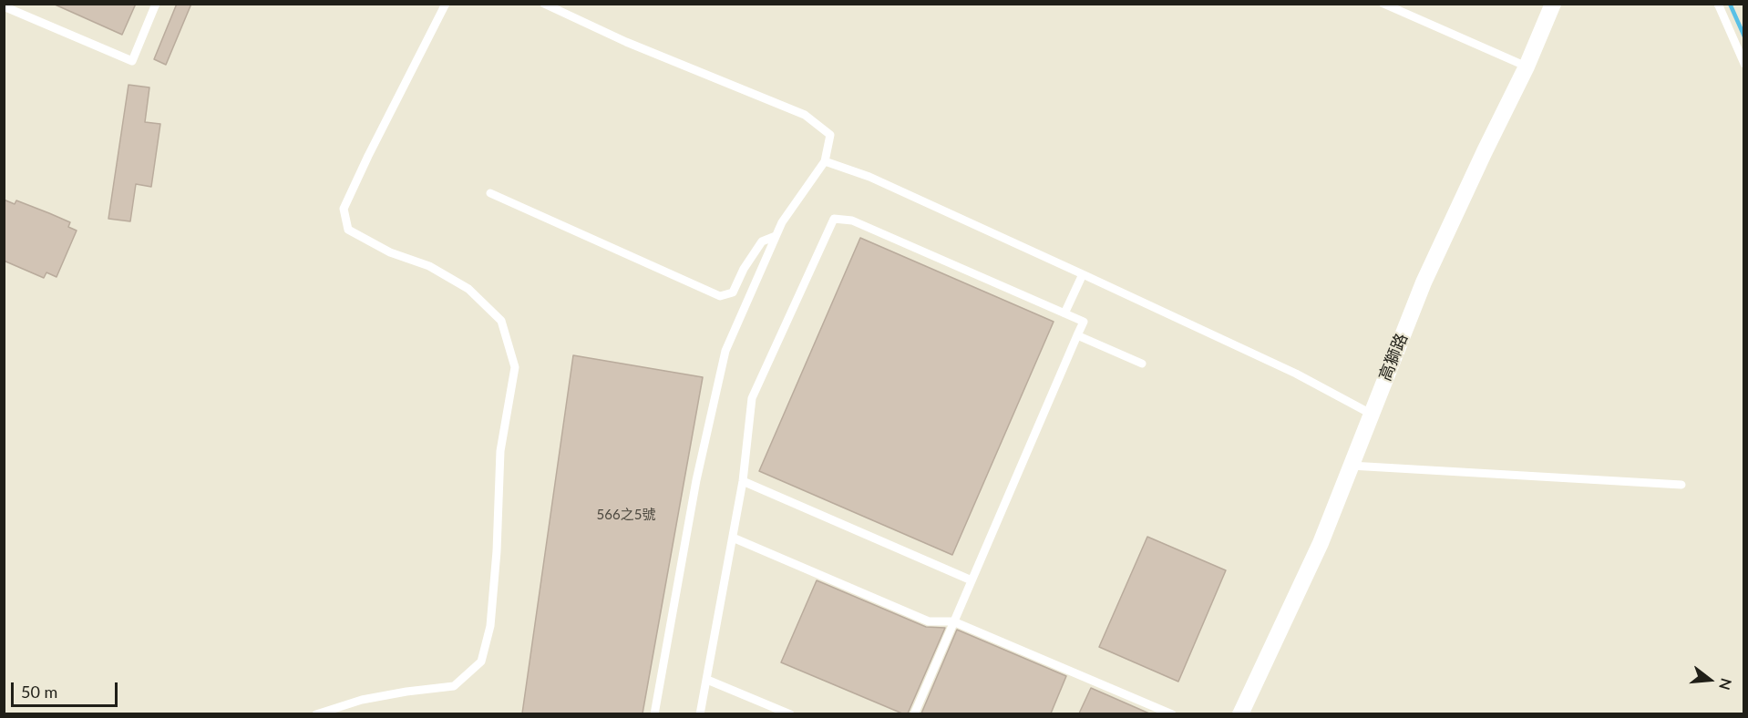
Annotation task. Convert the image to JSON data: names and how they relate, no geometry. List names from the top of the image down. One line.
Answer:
{"streets":{"street":["高獅路"]},"house_numbers":["566之5號"],"scale_bar":"50 m","north":"right"}
